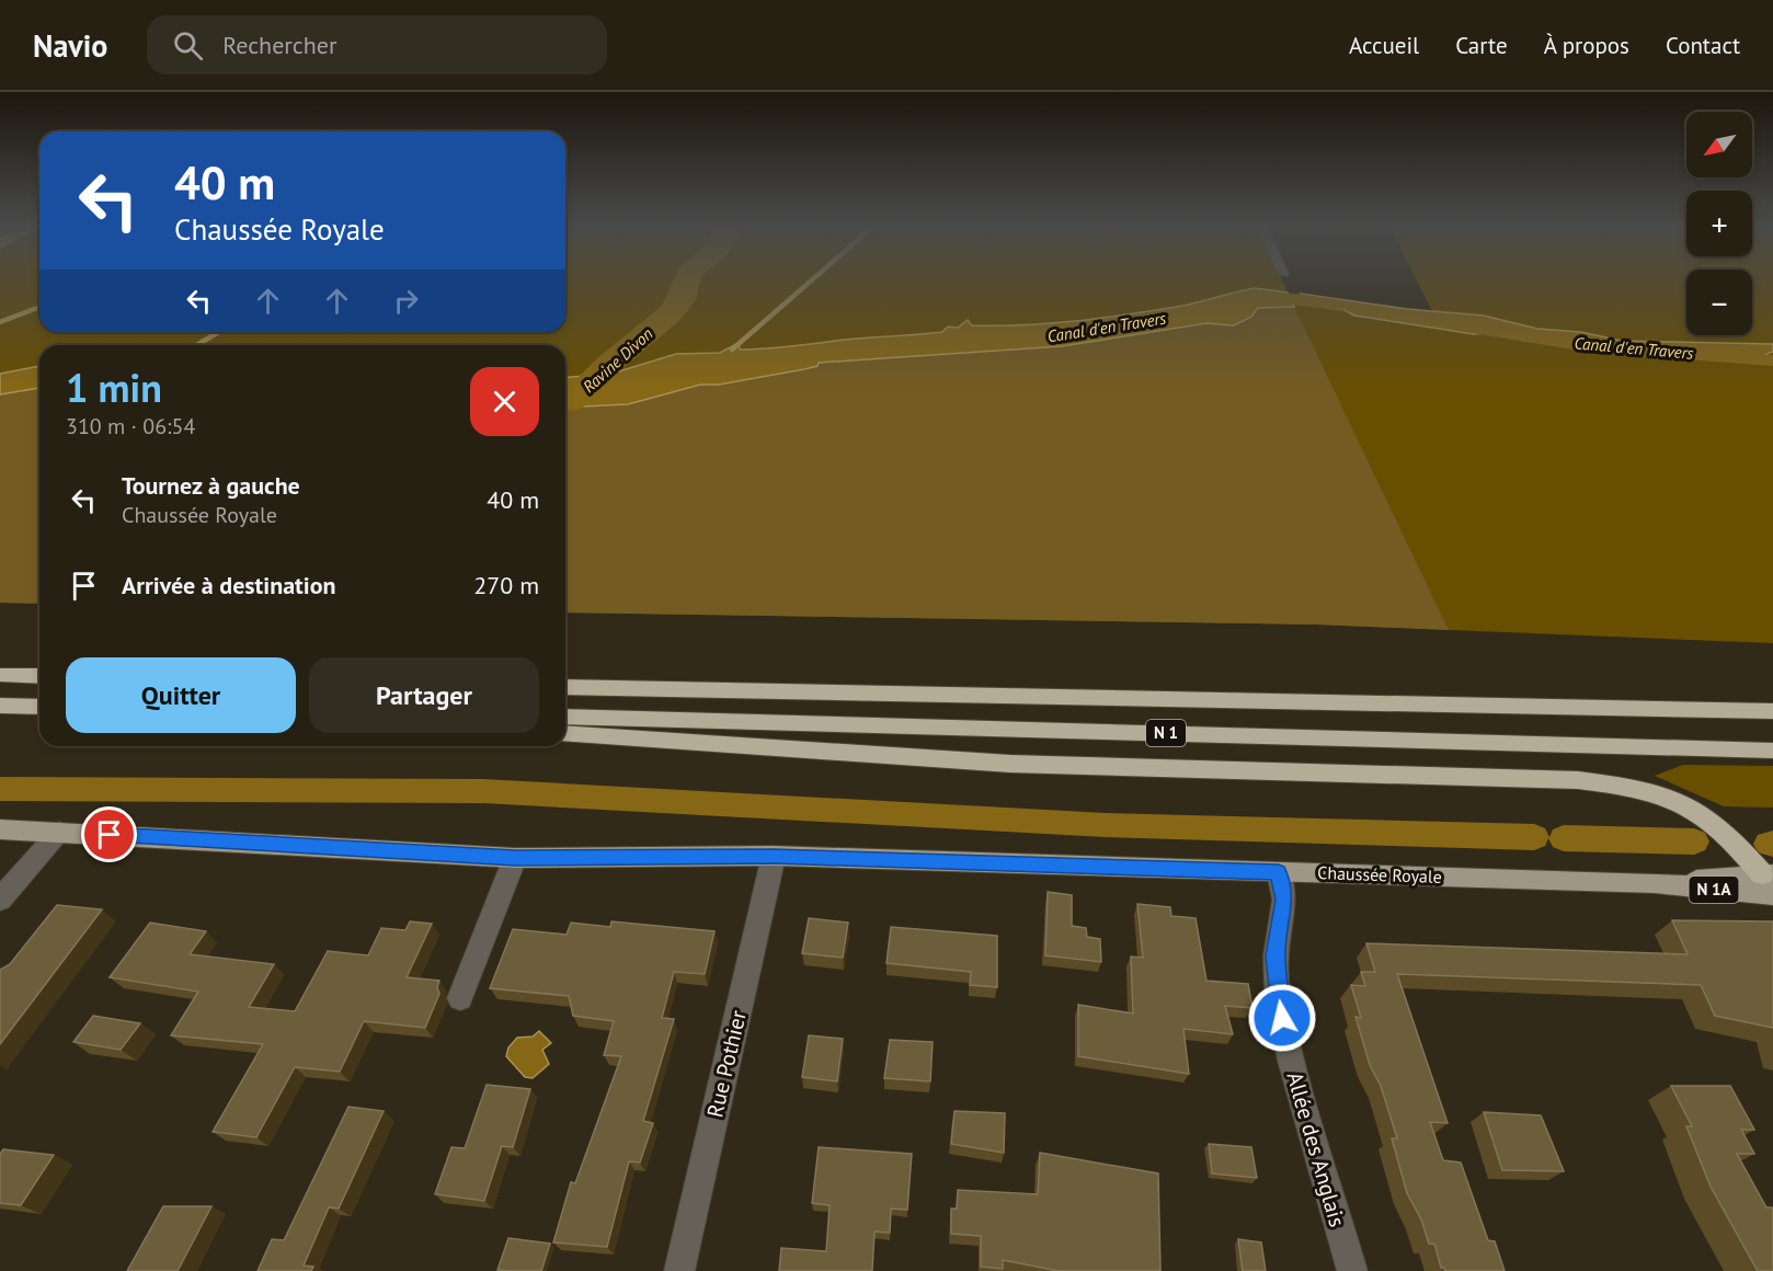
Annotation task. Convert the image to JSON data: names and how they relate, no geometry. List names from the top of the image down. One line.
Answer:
{"streets":{"highway":["N 1"],"main road":["Chaussée Royale","N 1A"],"street":["Rue Pothier","Allée des Anglais"]},"crossings":[["Chaussée Royale","Rue Pothier"],["Chaussée Royale","Allée des Anglais"]],"water":["Canal d'en Travers","Ravine Divon"],"north":"bottom left","page":{"header":"Navio","search":"Rechercher","nav":["Accueil","Carte","À propos","Contact"],"map_buttons":["+","−"],"turn":["40 m","Chaussée Royale"],"heading":["1 min","310 m · 06:54"],"list":[{"name":"Tournez à gauche","note":"Chaussée Royale","value":"40 m"},{"name":"Arrivée à destination","value":"270 m"}],"buttons":["Quitter","Partager"]}}
